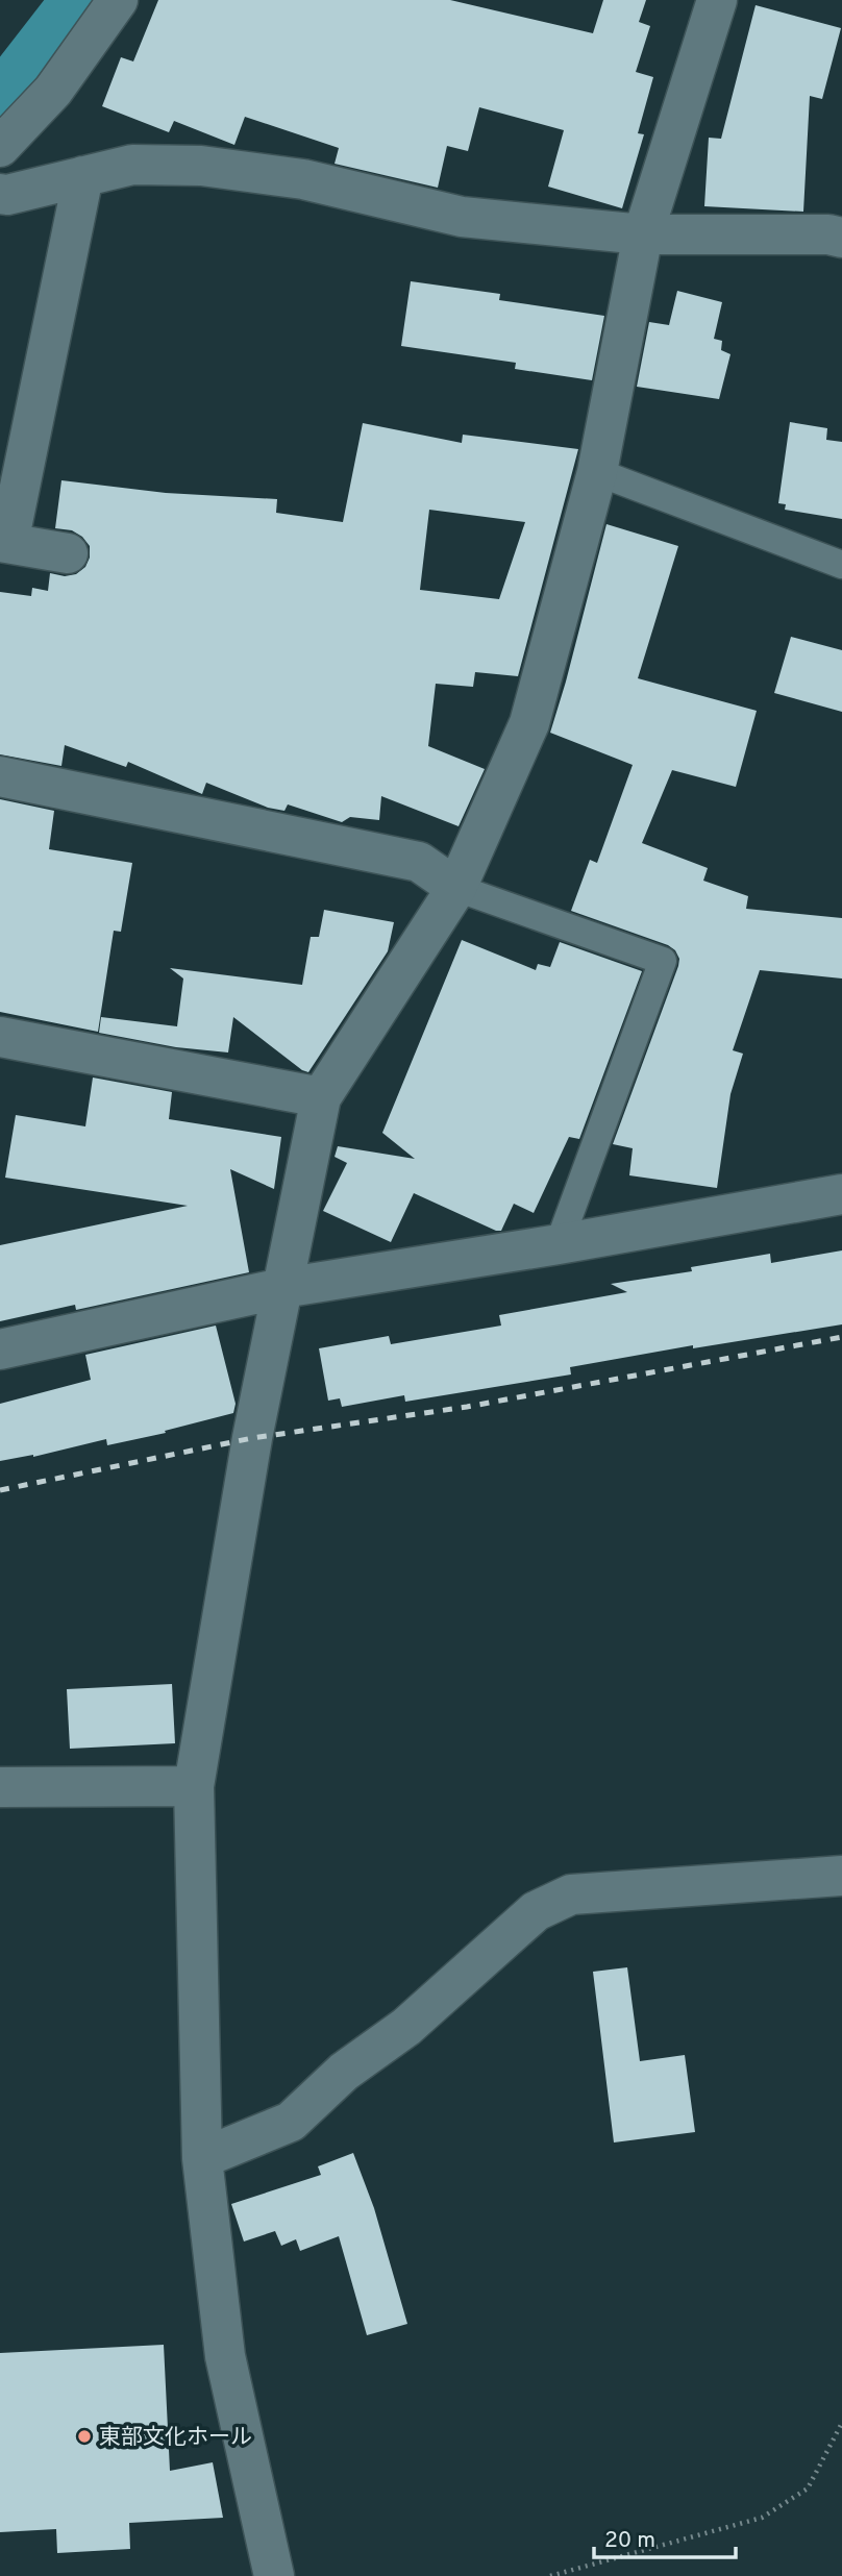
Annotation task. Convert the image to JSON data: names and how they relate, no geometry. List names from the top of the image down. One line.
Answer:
{"places":["東部文化ホール"],"scale_bar":"20 m"}
